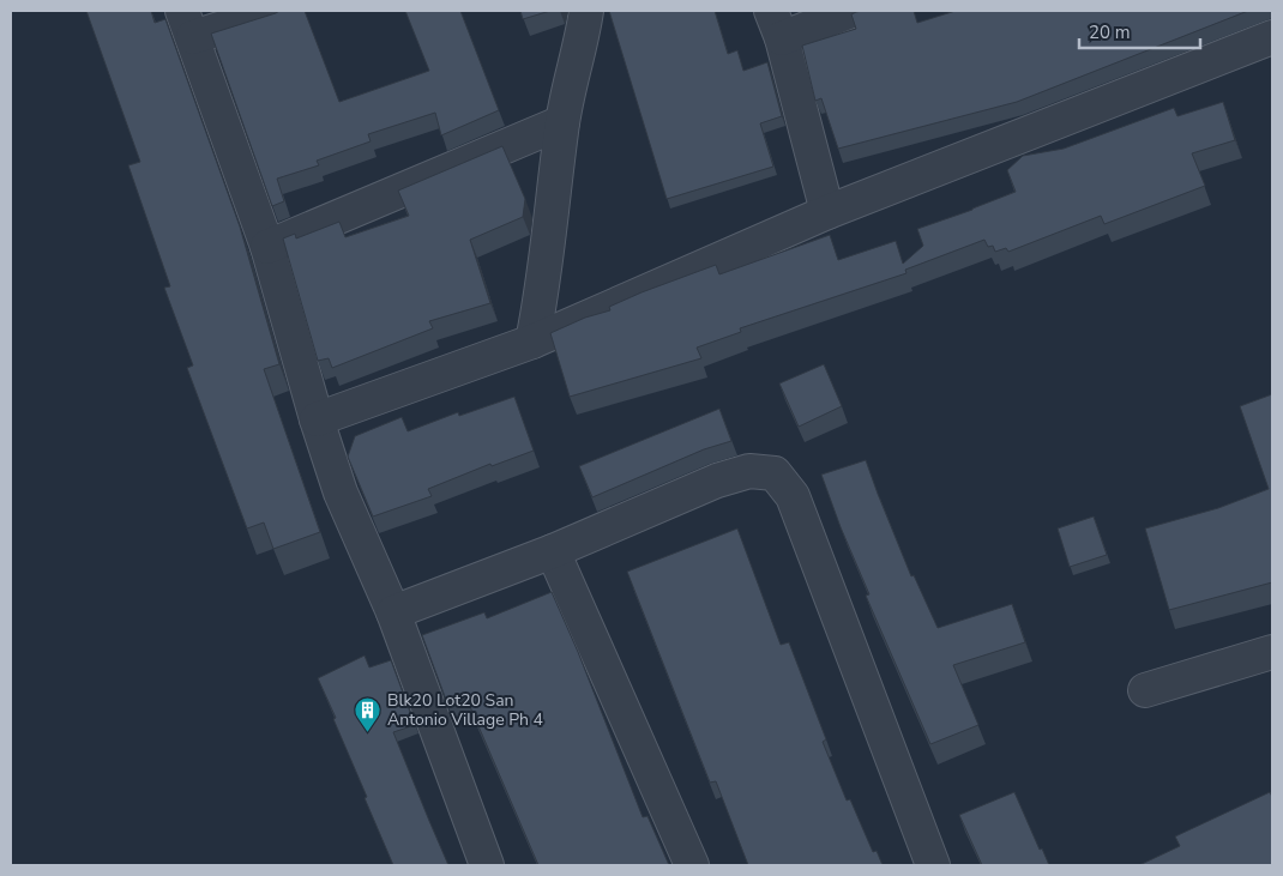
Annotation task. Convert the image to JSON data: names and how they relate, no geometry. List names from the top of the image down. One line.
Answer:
{"places":{"building":["Blk20 Lot20 San Antonio Village Ph 4"]},"scale_bar":"20 m"}
